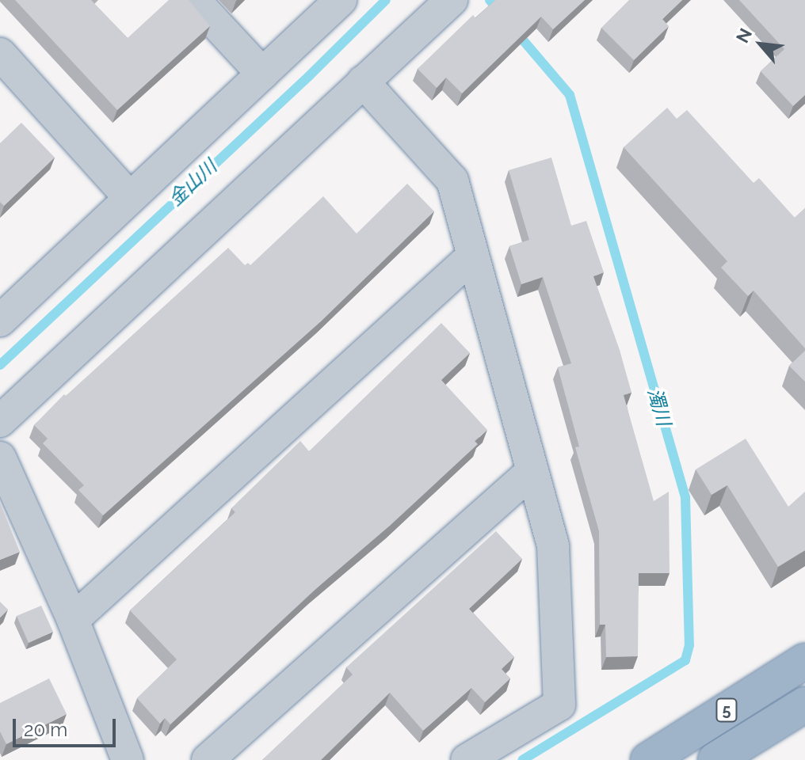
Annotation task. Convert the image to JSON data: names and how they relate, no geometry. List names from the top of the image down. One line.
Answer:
{"streets":{"highway":["5"]},"water":["金山川","濁川"],"scale_bar":"20 m","north":"top left"}
